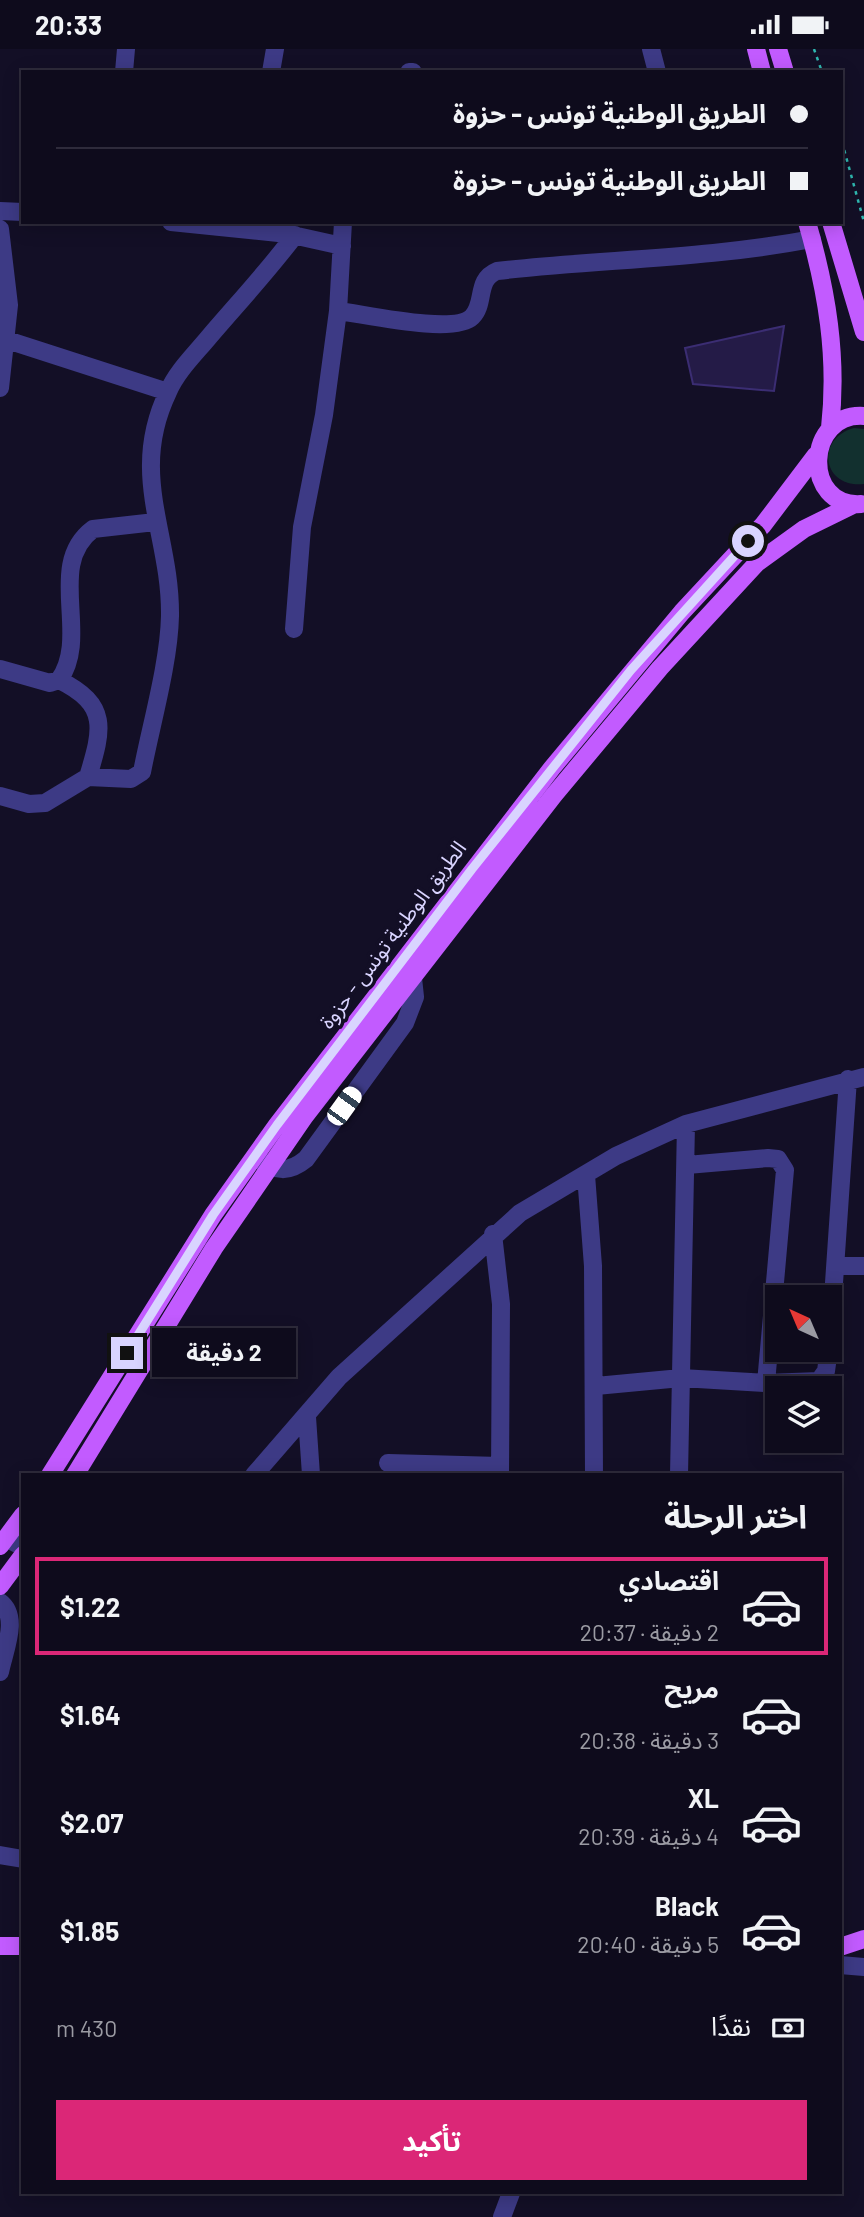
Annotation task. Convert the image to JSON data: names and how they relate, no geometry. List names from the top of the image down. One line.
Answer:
{"streets":{"main road":["الطريق الوطنية تونس - حزوة"]},"north":"top left","page":{"status":"20:33","banner":["الطريق الوطنية تونس - حزوة","الطريق الوطنية تونس - حزوة"],"bubble":"2 دقيقة","heading":"اختر الرحلة","list":[{"name":"اقتصادي","note":"2 دقيقة · 20:37","value":"$1.22"},{"name":"مريح","note":"3 دقيقة · 20:38","value":"$1.64"},{"name":"XL","note":"4 دقيقة · 20:39","value":"$2.07"},{"name":"Black","note":"5 دقيقة · 20:40","value":"$1.85"}],"pay":["نقدًا","430 m"],"buttons":"تأكيد"}}
